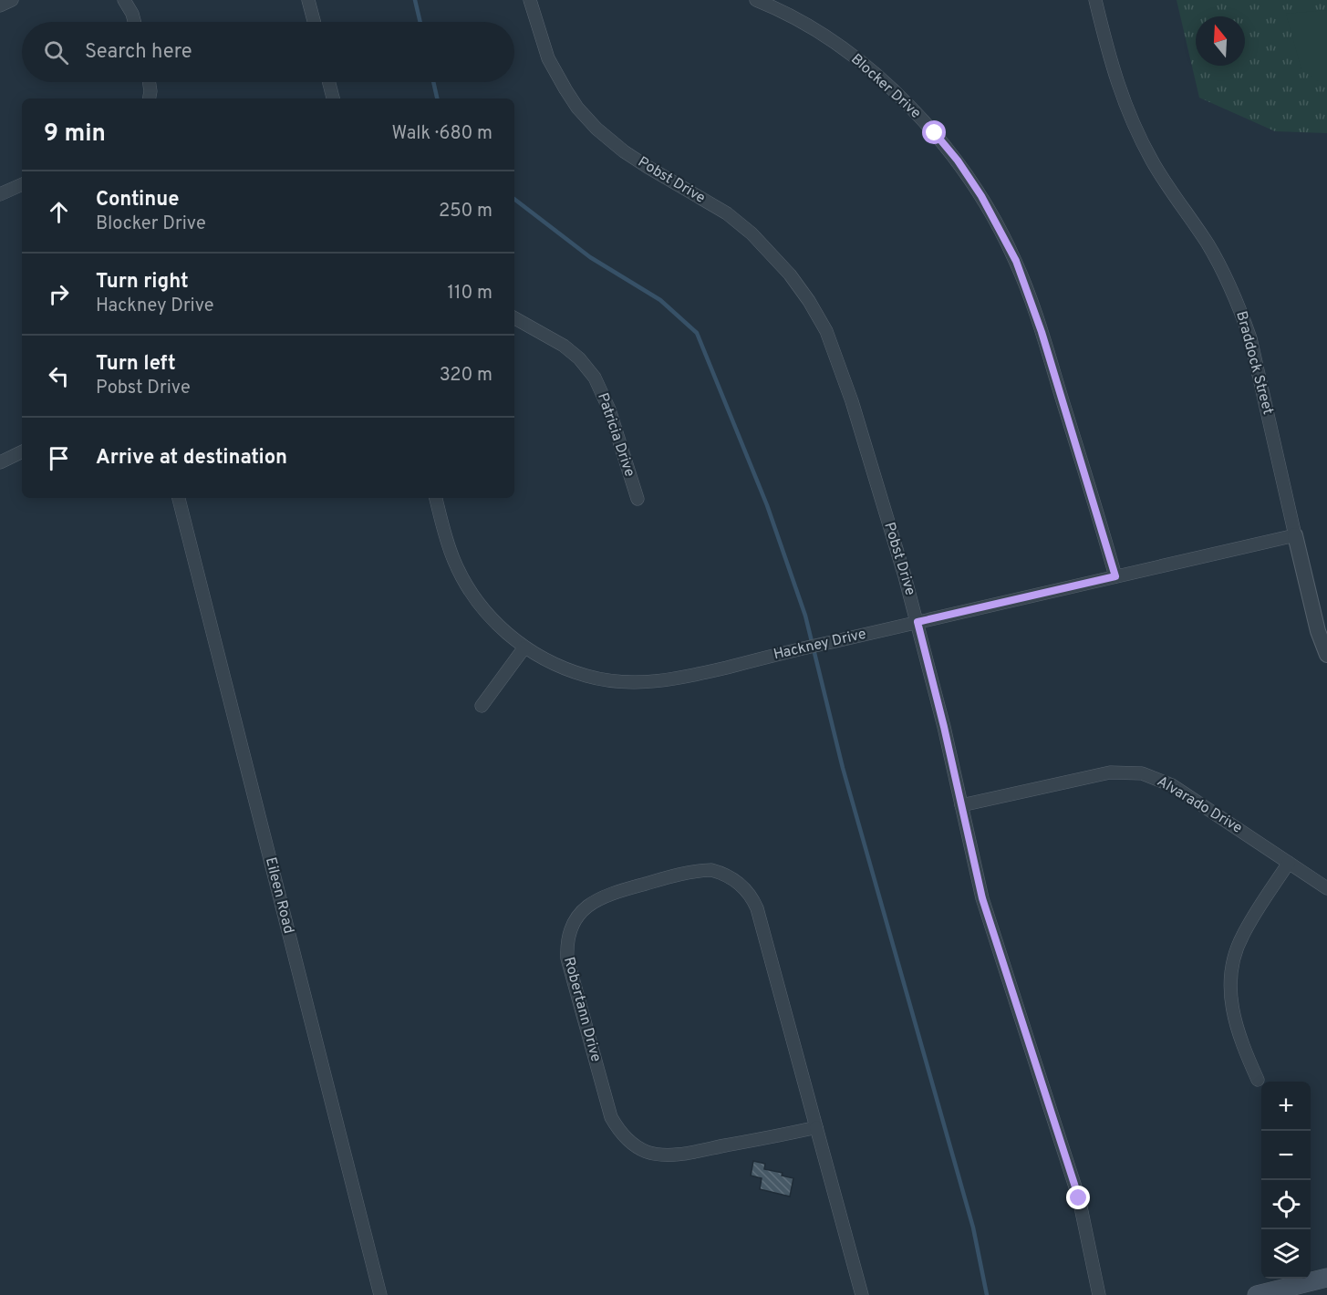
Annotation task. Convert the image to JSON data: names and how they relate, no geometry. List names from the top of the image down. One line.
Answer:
{"streets":{"street":["Blocker Drive","Pobst Drive","Braddock Street","Patricia Drive","Hackney Drive","Alvarado Drive","Eileen Road","Robertann Drive"]},"crossings":[["Blocker Drive","Hackney Drive"],["Pobst Drive","Hackney Drive"],["Pobst Drive","Alvarado Drive"],["Braddock Street","Hackney Drive"]],"north":"top","page":{"search":"Search here","heading":["9 min","Walk · 680 m"],"list":[["Continue","Blocker Drive","250 m"],["Turn right","Hackney Drive","110 m"],["Turn left","Pobst Drive","320 m"],"Arrive at destination"],"map_buttons":["+","−"]}}
